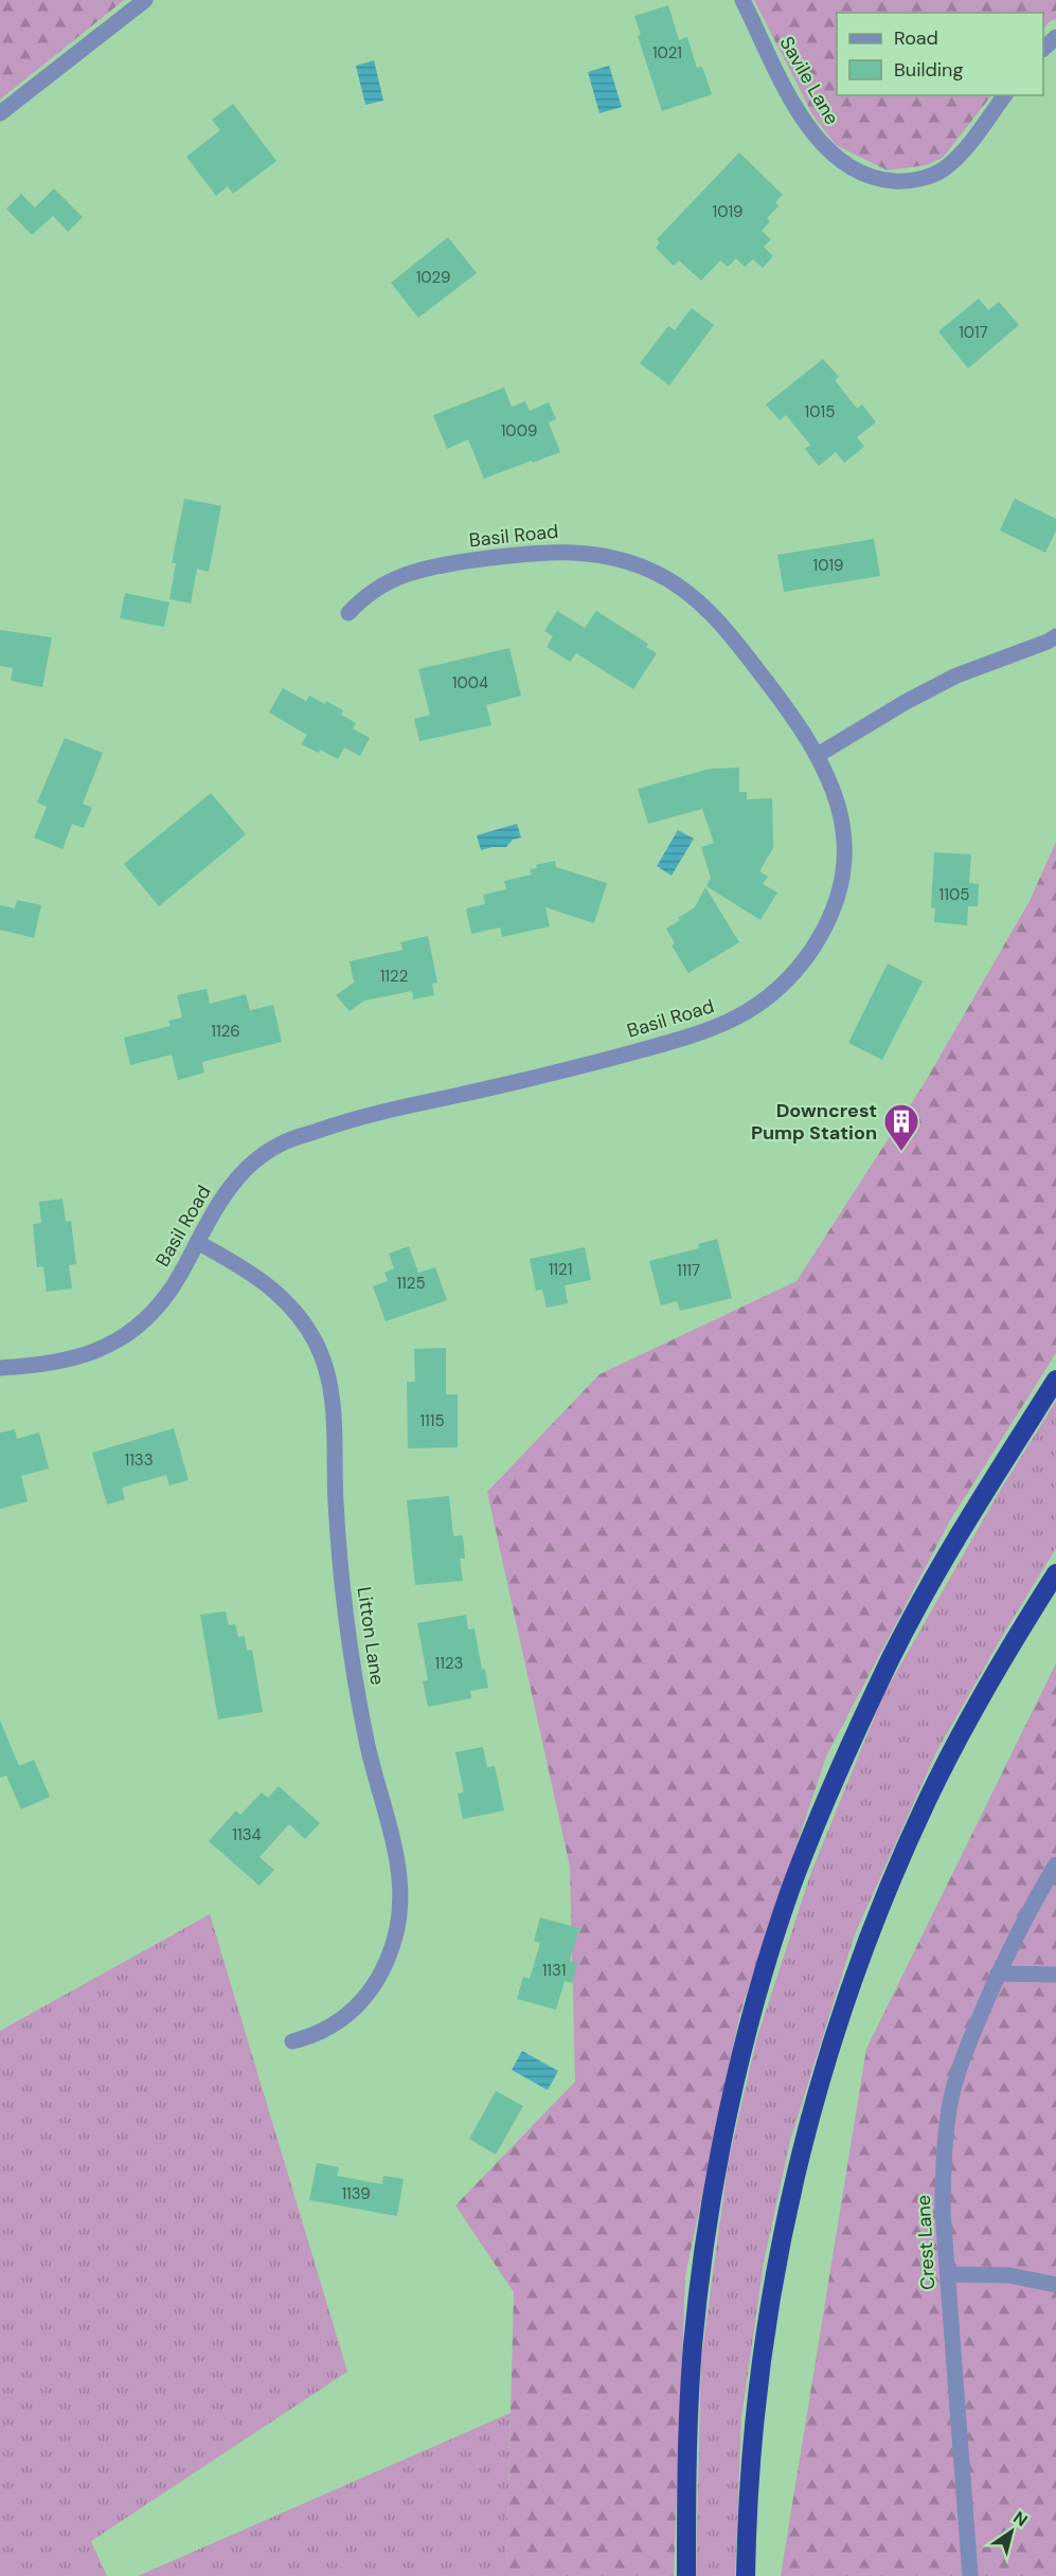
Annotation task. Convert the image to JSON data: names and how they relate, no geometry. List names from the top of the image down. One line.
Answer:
{"streets":{"street":["Savile Lane","Basil Road","Litton Lane","Crest Lane"]},"crossings":[["Basil Road","Litton Lane"]],"places":{"building":["Downcrest Pump Station"]},"house_numbers":["1021","1019","1029","1017","1015","1009","1019","1004","1105","1122","1126","1121","1117","1125","1115","1133","1123","1134","1131","1139"],"legend":["Road","Building"],"north":"top right"}
